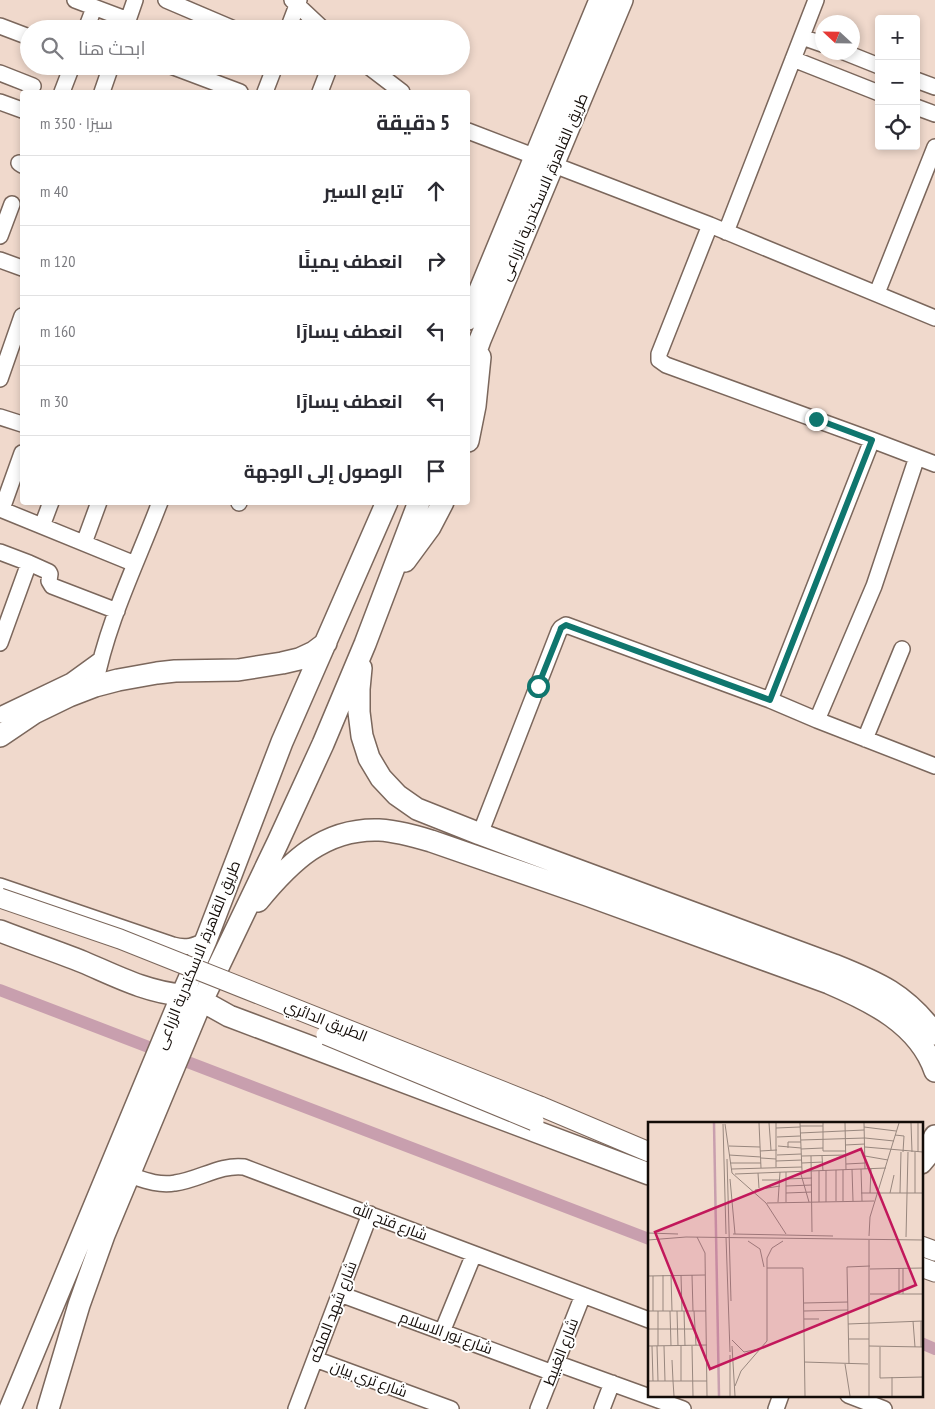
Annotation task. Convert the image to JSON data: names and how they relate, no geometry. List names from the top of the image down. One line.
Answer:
{"streets":{"highway":["طريق القاهرة, الاسكندرية الزراعى"],"main road":["الطريق الدائري"],"street":["شارع فتح الله","شارع شهد الملكه","شارع نور الاسلام","شارع الغبيط","شارع تري بيان"]},"crossings":[["طريق القاهرة, الاسكندرية الزراعى","شارع فتح الله"],["شارع فتح الله","شارع شهد الملكه"],["شارع فتح الله","شارع الغبيط"],["شارع شهد الملكه","شارع نور الاسلام"],["شارع شهد الملكه","شارع تري بيان"],["شارع نور الاسلام","شارع الغبيط"]],"north":"left","page":{"map_buttons":["+","−"],"search":"ابحث هنا","heading":["5 دقيقة","سيرًا · 350 m"],"list":[["تابع السير","40 m"],["انعطف يمينًا","120 m"],["انعطف يسارًا","160 m"],["انعطف يسارًا","30 m"],"الوصول إلى الوجهة"]}}
